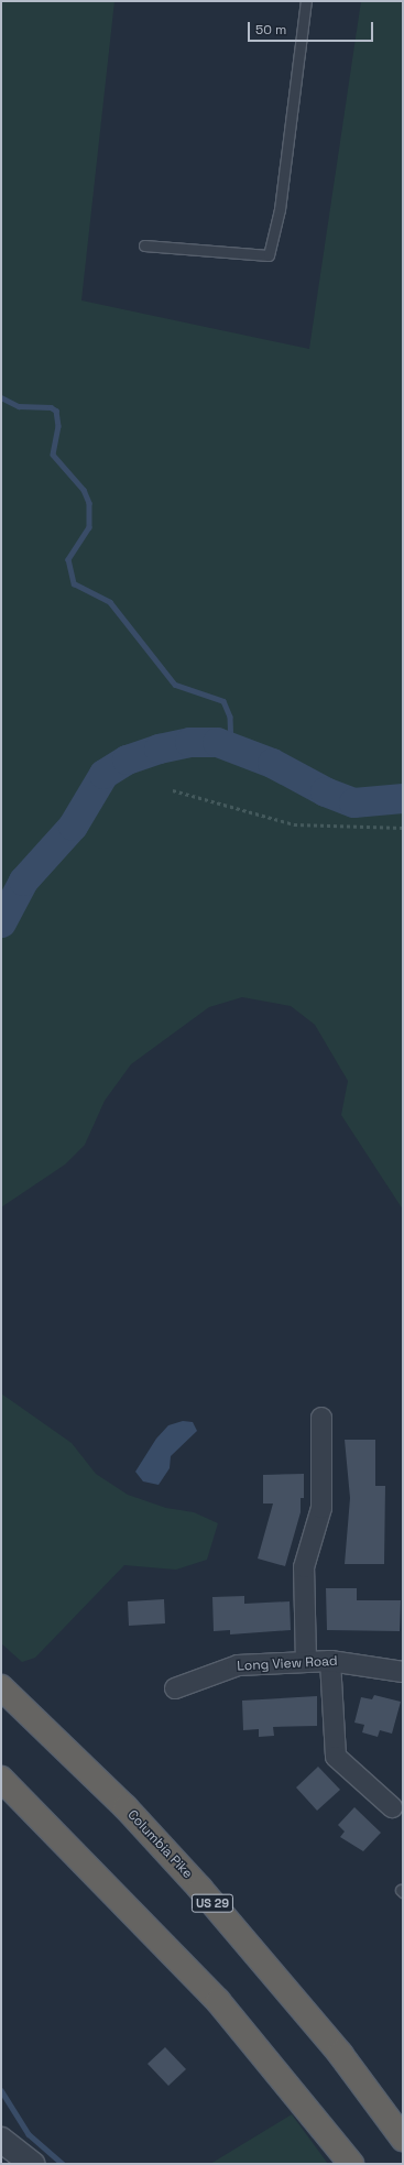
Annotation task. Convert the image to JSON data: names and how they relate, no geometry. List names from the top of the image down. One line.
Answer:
{"streets":{"highway":["Columbia Pike","US 29"],"street":["Long View Road"]},"scale_bar":"50 m"}
